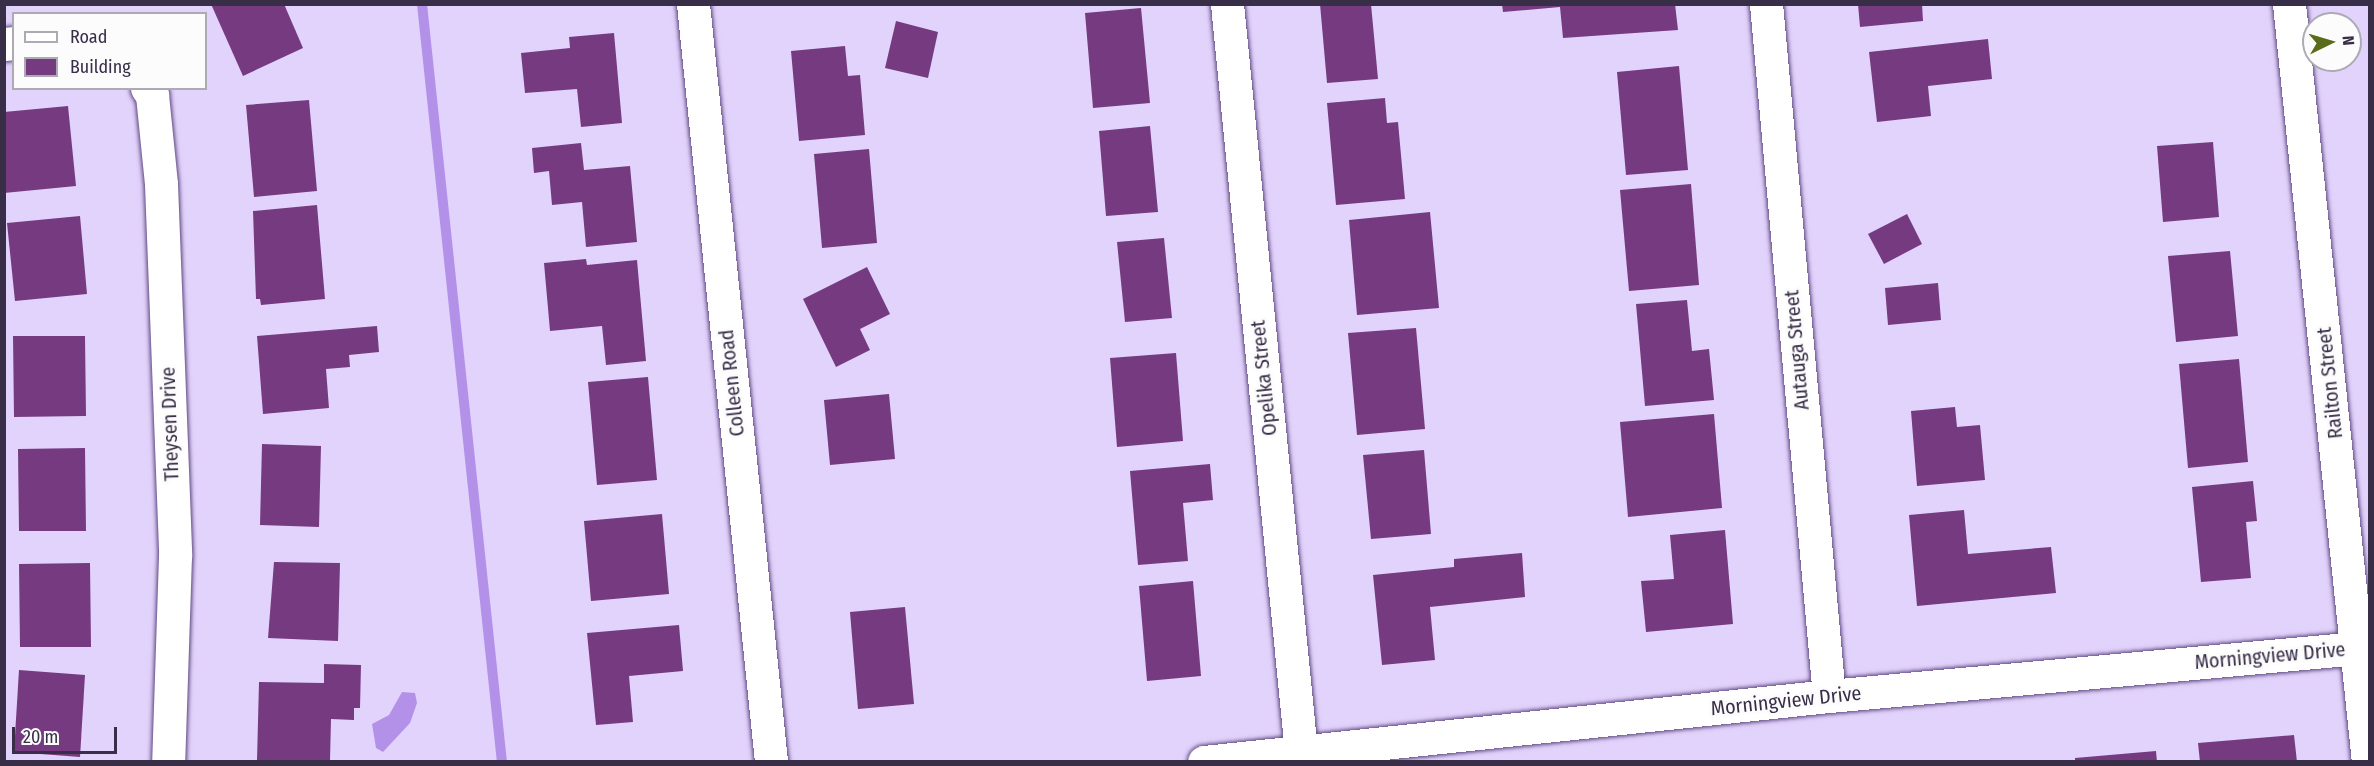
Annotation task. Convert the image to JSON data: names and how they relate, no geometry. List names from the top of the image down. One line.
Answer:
{"streets":{"street":["Autauga Street","Opelika Street","Colleen Road","Railton Street","Theysen Drive","Morningview Drive"]},"crossings":[["Autauga Street","Morningview Drive"],["Opelika Street","Morningview Drive"],["Railton Street","Morningview Drive"]],"legend":["Road","Building"],"scale_bar":"20 m","north":"right"}
